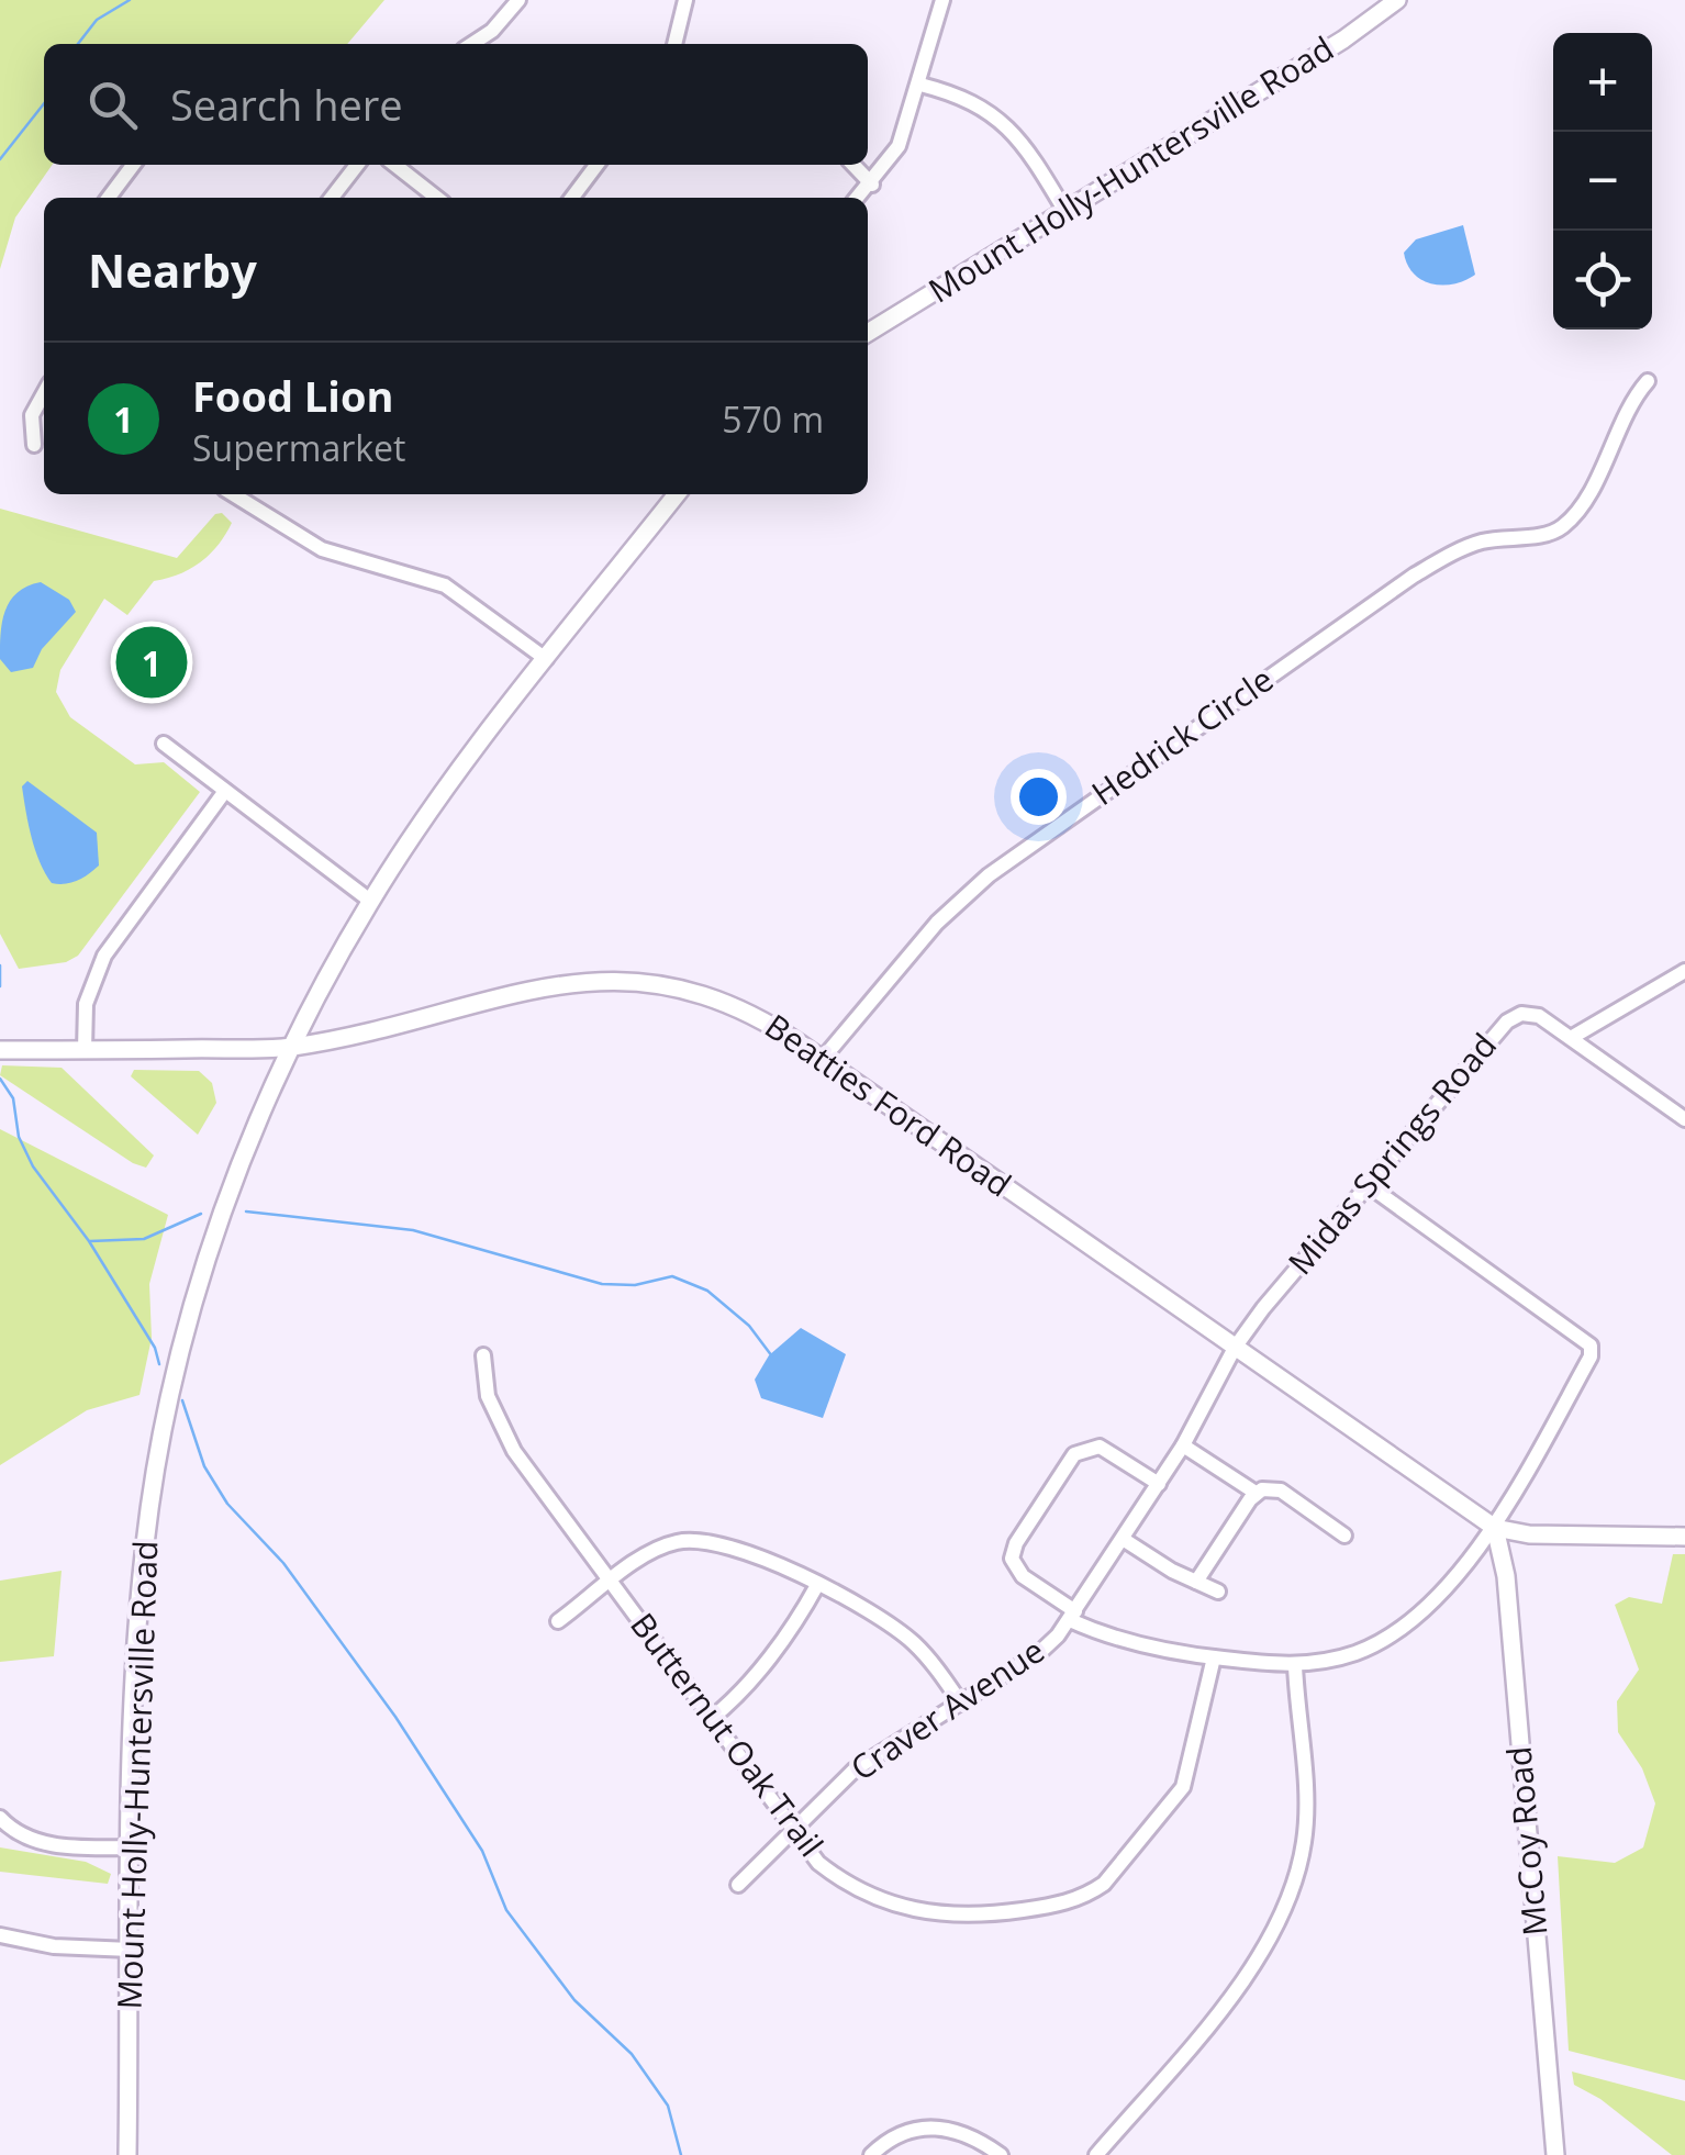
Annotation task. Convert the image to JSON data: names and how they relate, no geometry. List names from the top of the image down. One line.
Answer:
{"streets":{"main road":["Mount Holly-Huntersville Road","Beatties Ford Road","McCoy Road"],"street":["Hedrick Circle","Midas Springs Road","Craver Avenue","Butternut Oak Trail"]},"crossings":[["Mount Holly-Huntersville Road","Beatties Ford Road"],["Hedrick Circle","Beatties Ford Road"],["Beatties Ford Road","Midas Springs Road"],["Beatties Ford Road","Craver Avenue"],["Beatties Ford Road","McCoy Road"],["Midas Springs Road","Craver Avenue"],["Craver Avenue","Butternut Oak Trail"]],"page":{"map_buttons":["+","−"],"search":"Search here","heading":"Nearby","list":[{"mark":"1","name":"Food Lion","note":"Supermarket","value":"570 m"}],"pins":"1"}}
